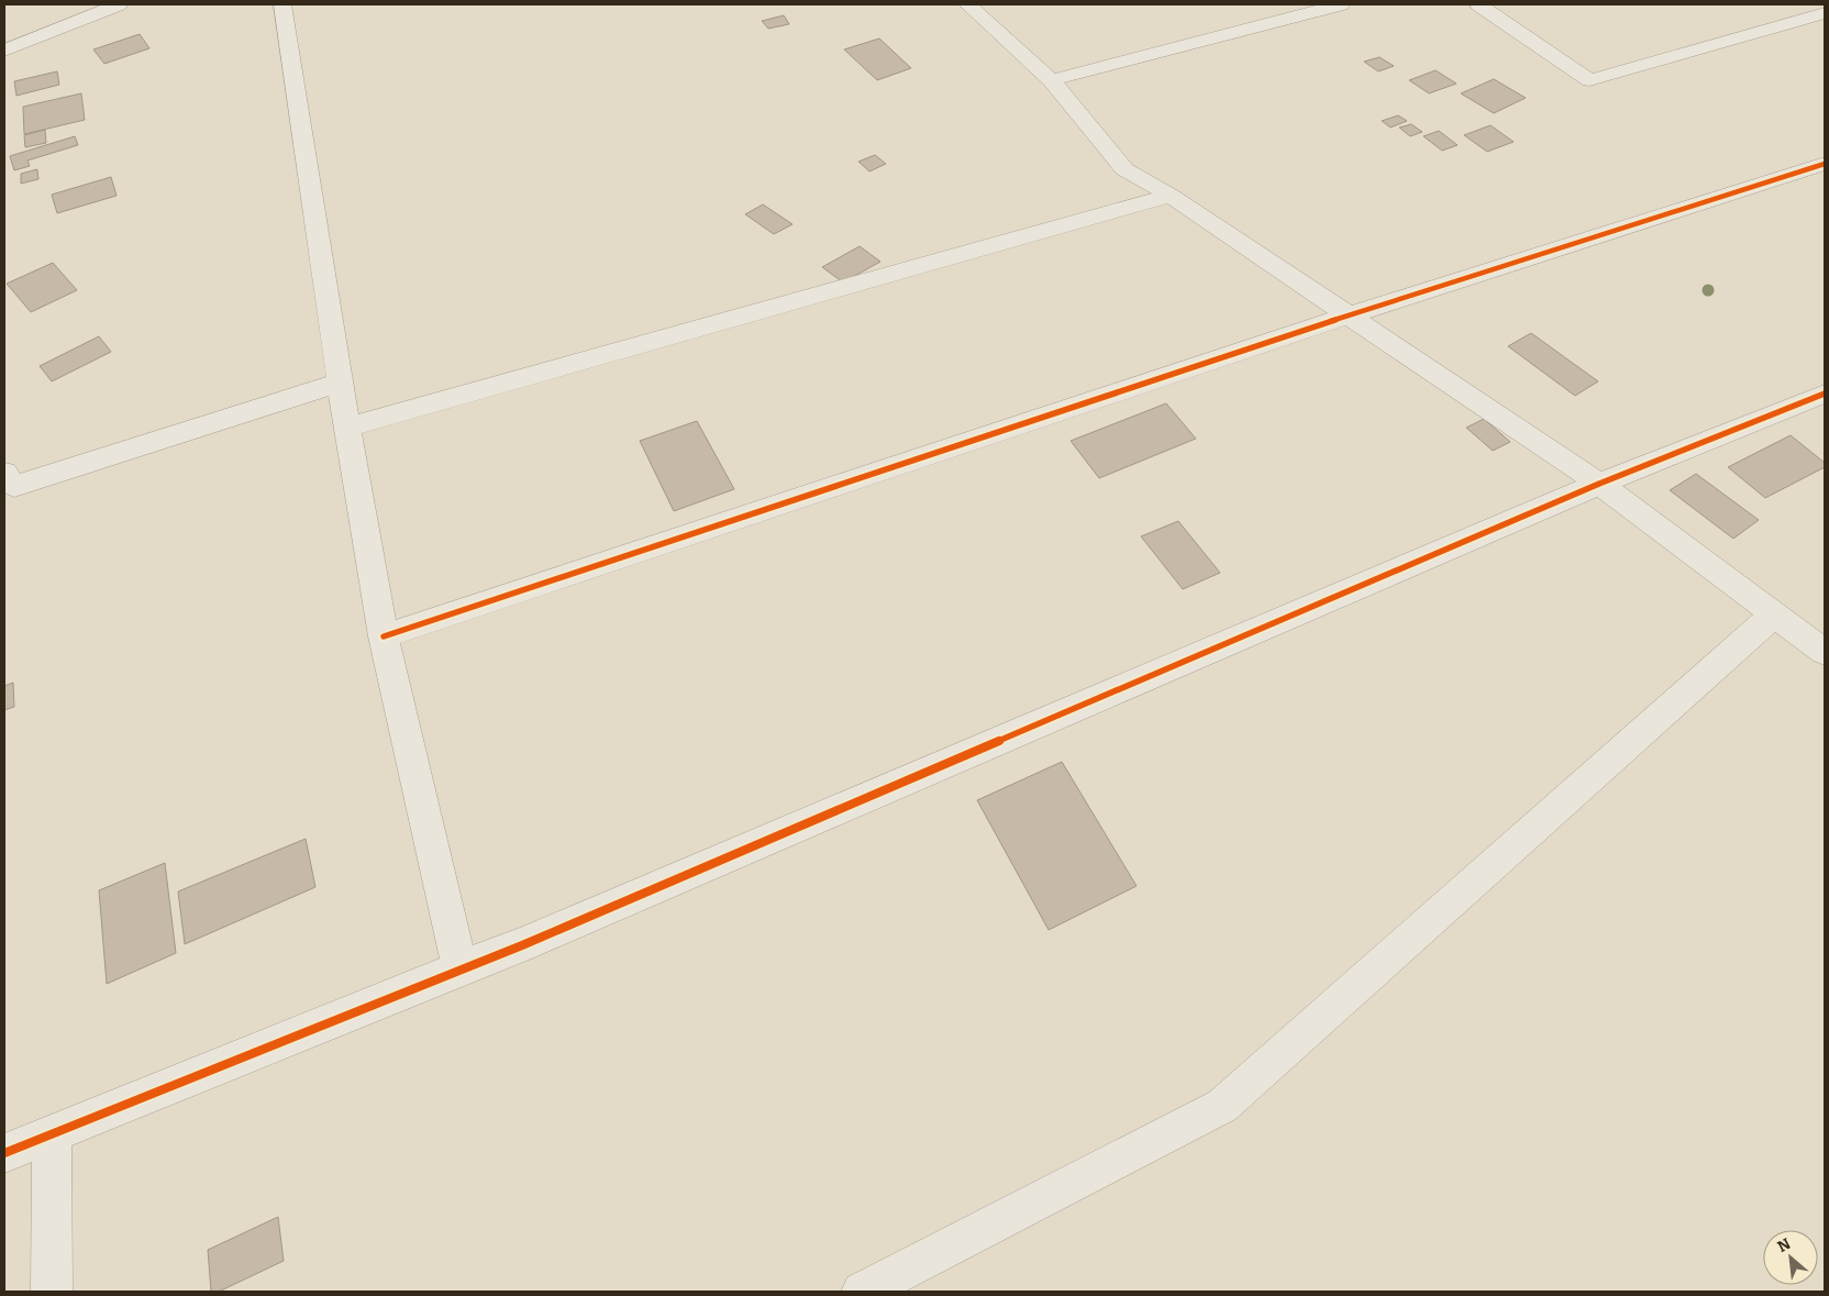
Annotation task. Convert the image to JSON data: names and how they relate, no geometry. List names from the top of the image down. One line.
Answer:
{"north":"top left"}
